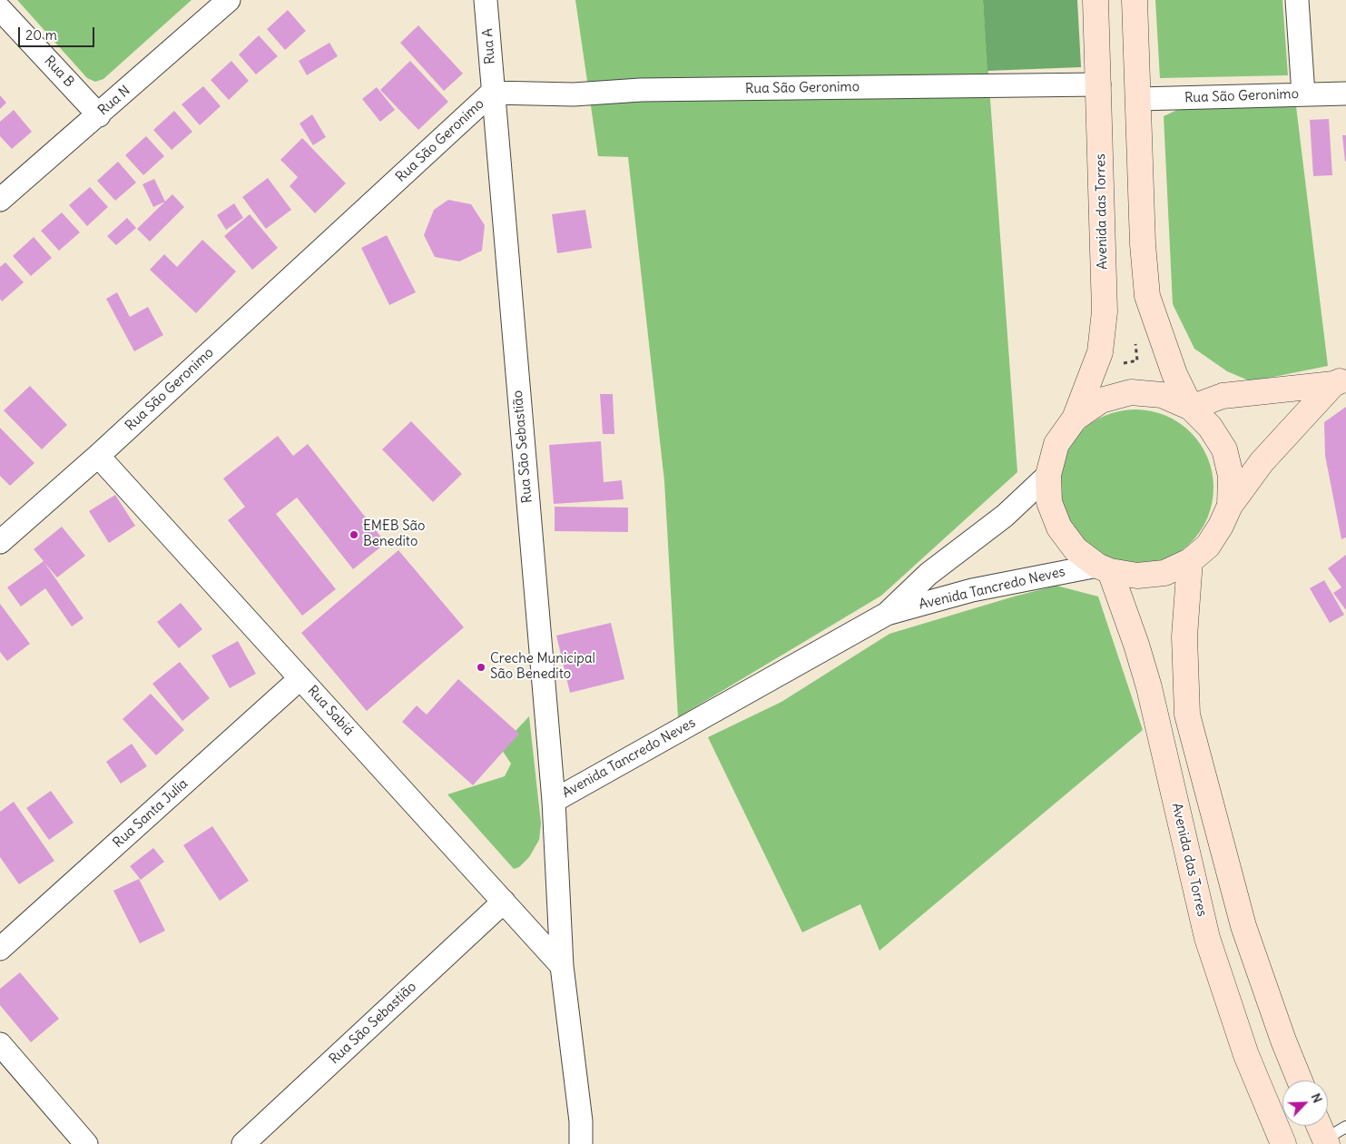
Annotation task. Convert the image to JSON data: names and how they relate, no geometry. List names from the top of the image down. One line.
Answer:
{"streets":{"main road":["Avenida das Torres"],"street":["Rua A","Rua B","Rua São Geronimo","Rua N","Rua São Sebastião","Avenida Tancredo Neves","Rua Sabiá","Rua Santa Julia"]},"crossings":[["Rua A","Rua São Geronimo"],["Rua A","Rua São Sebastião"],["Rua B","Rua N"],["Rua São Geronimo","Avenida das Torres"],["Rua São Geronimo","Rua São Sebastião"],["Rua São Geronimo","Rua Sabiá"],["Avenida das Torres","Avenida Tancredo Neves"],["Rua São Sebastião","Avenida Tancredo Neves"],["Rua São Sebastião","Rua Sabiá"],["Avenida Tancredo Neves","Rua Sabiá"],["Rua Sabiá","Rua Santa Julia"]],"places":["EMEB São Benedito","Creche Municipal São Benedito"],"scale_bar":"20 m","north":"top right"}
